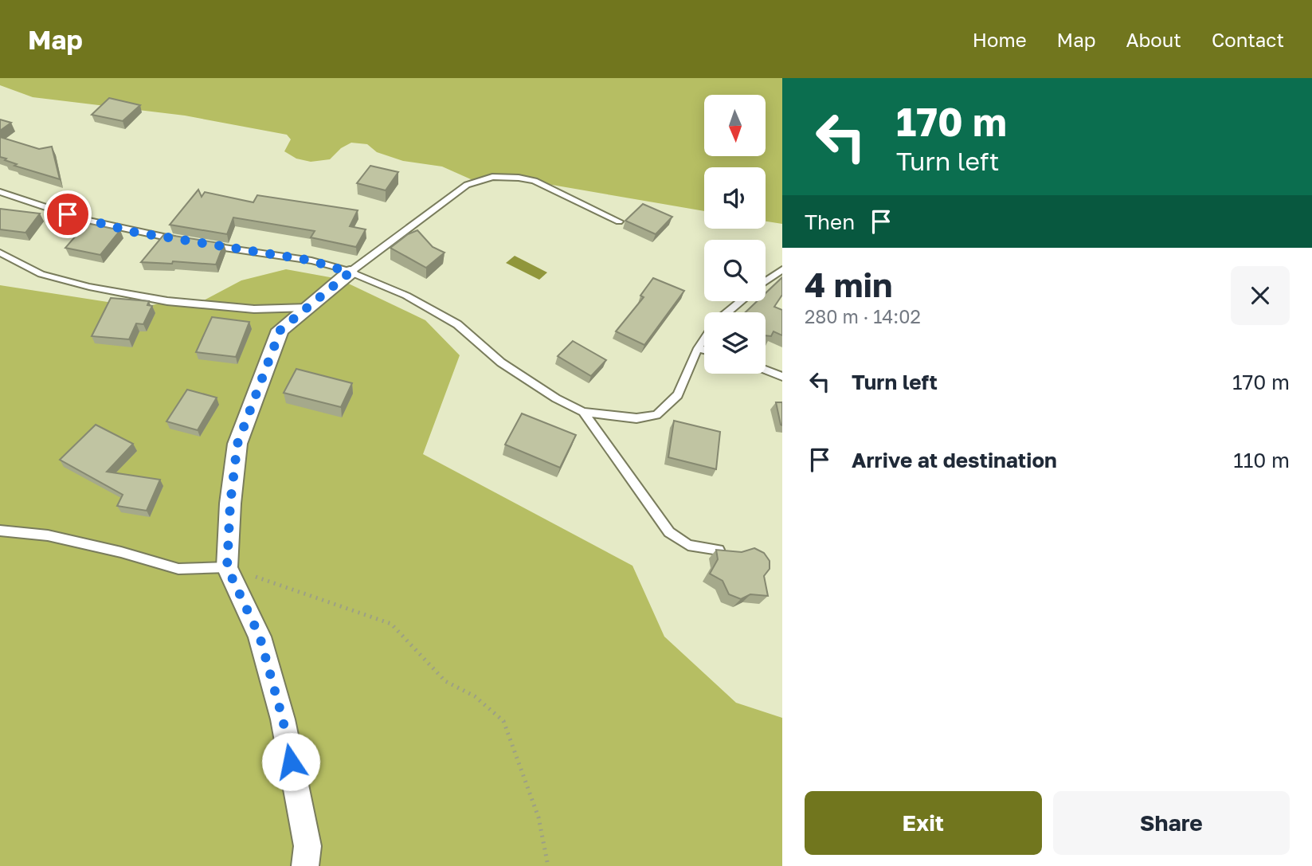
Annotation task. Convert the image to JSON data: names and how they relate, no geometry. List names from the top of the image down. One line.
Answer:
{"north":"bottom","page":{"header":"Map","nav":["Home","Map","About","Contact"],"turn":["170 m","Turn left"],"then":"Then","heading":["4 min","280 m · 14:02"],"list":[{"name":"Turn left","value":"170 m"},{"name":"Arrive at destination","value":"110 m"}],"buttons":["Exit","Share"]}}
